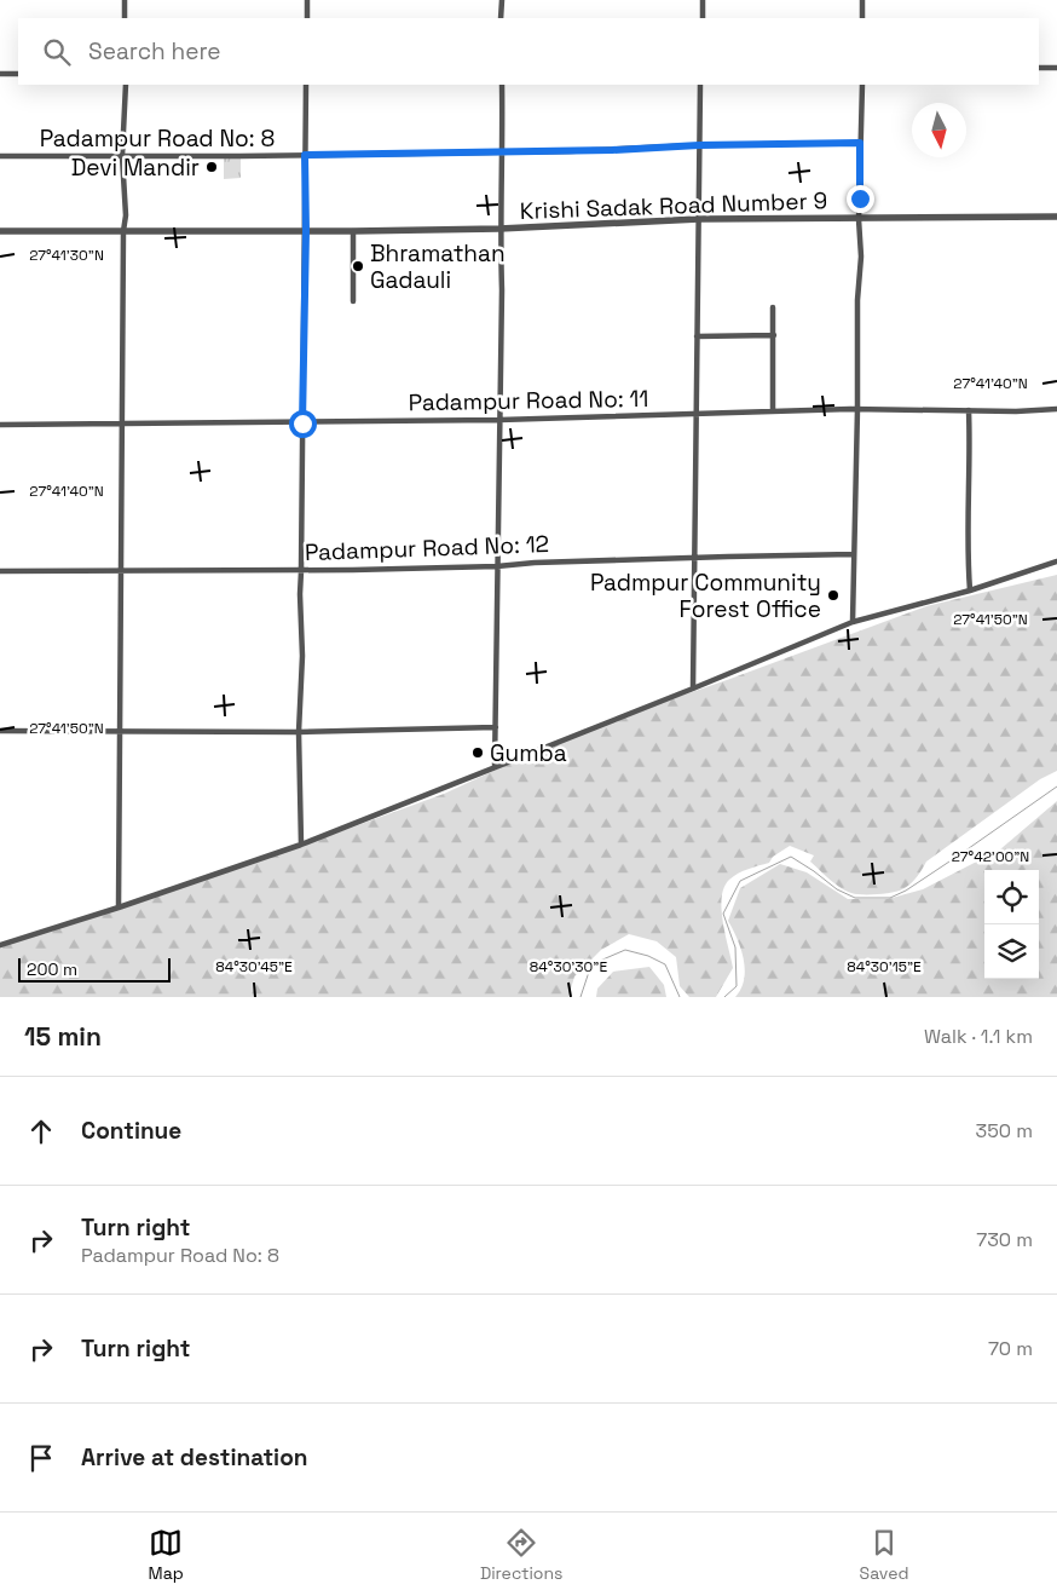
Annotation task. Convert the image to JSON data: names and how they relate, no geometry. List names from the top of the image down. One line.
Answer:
{"streets":{"street":["Padampur Road No: 8","Krishi Sadak Road Number 9","Padampur Road No: 11","Padampur Road No: 12"]},"places":["Devi Mandir","Bhramathan Gadauli","Padmpur Community Forest Office","Gumba"],"scale_bar":"200 m","north":"bottom","page":{"search":"Search here","scale":"200 m","heading":["15 min","Walk · 1.1 km"],"list":[["Continue","350 m"],["Turn right","Padampur Road No: 8","730 m"],["Turn right","70 m"],"Arrive at destination"],"nav":["Map","Directions","Saved"]},"coordinates":["27°41'30\"N","27°41'40\"N","27°41'50\"N","27°42'00\"N","84°30'45\"E","84°30'30\"E","84°30'15\"E"]}
